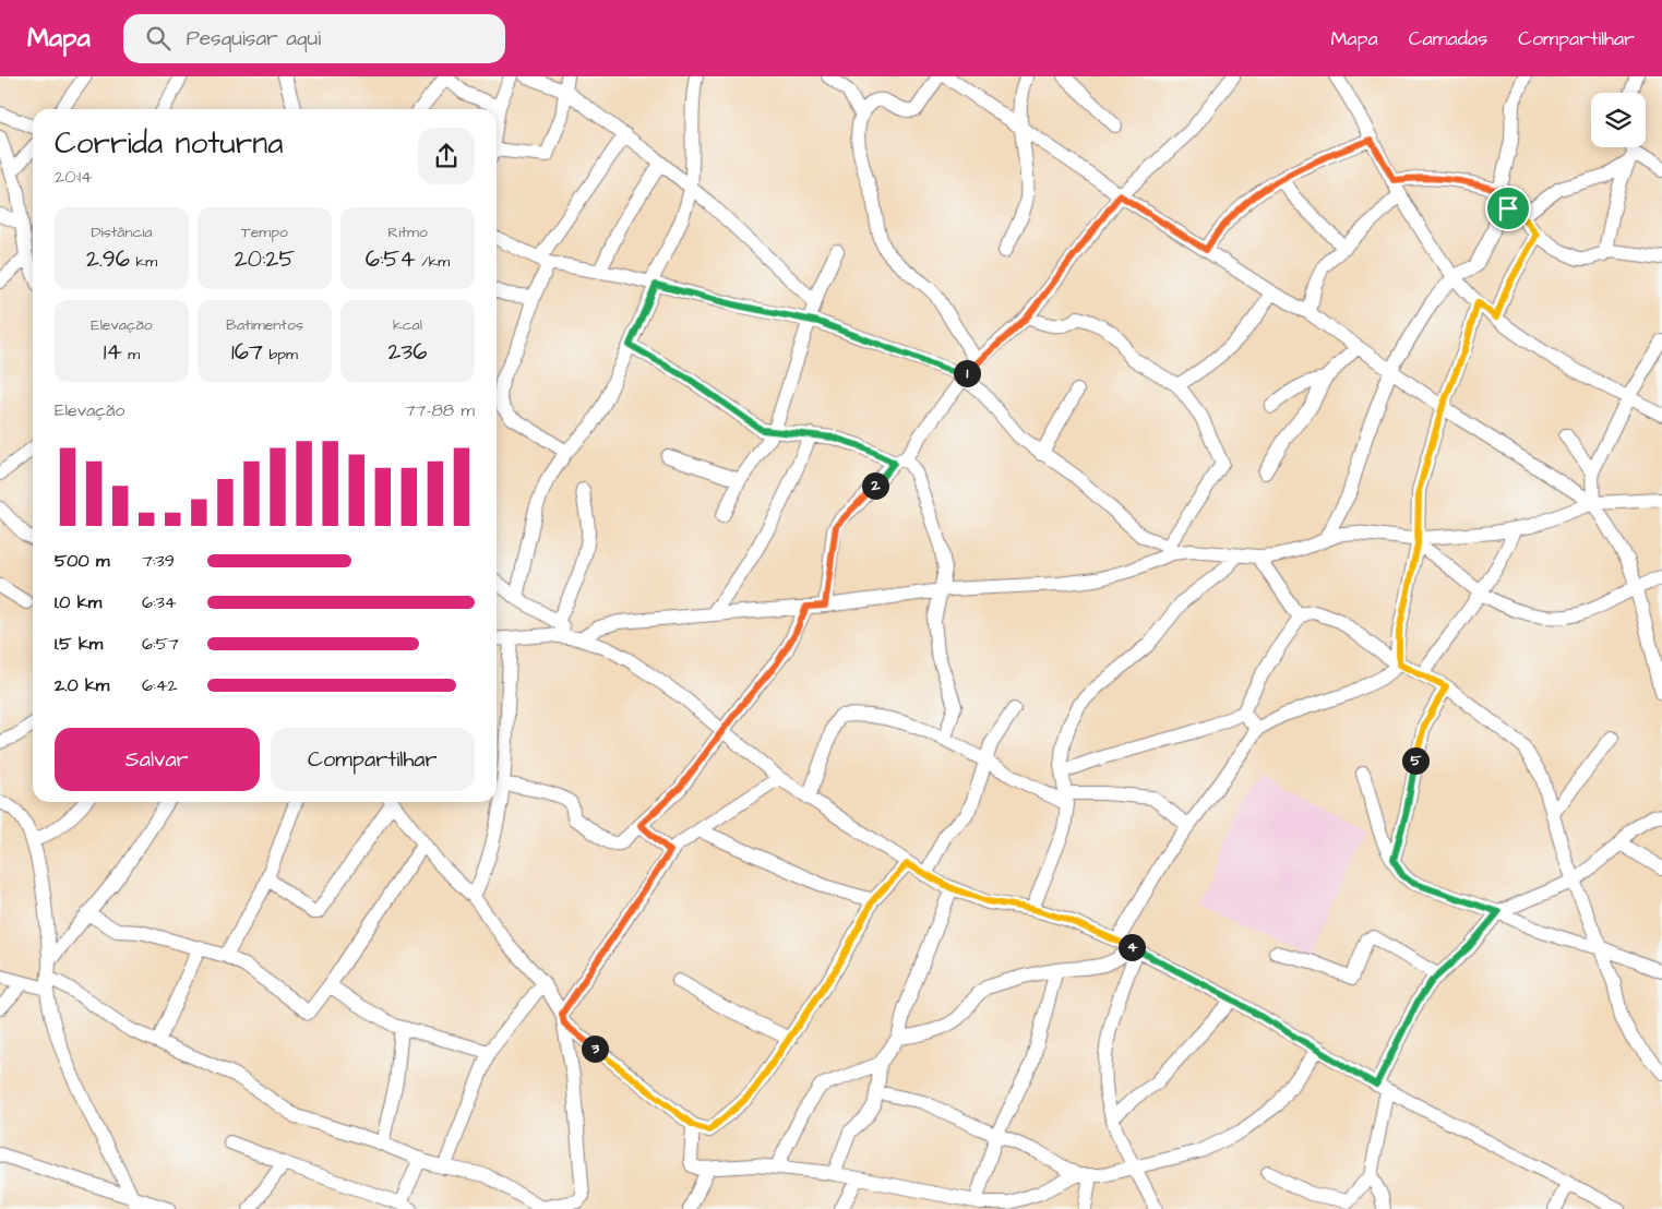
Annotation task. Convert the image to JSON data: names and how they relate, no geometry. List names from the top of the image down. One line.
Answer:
{"page":{"header":"Mapa","search":"Pesquisar aqui","nav":["Mapa","Camadas","Compartilhar"],"heading":["Corrida noturna","20:14"],"stats":[["Distância","2.96 km"],["Tempo","20:25"],["Ritmo","6:54 /km"],["Elevação","14 m"],["Batimentos","167 bpm"],["kcal","236"]],"pins":["1","2","5","4","3"],"chart":["Elevação","77–88 m"],"list":[{"name":"500 m","note":"7:39"},{"name":"1.0 km","note":"6:34"},{"name":"1.5 km","note":"6:57"},{"name":"2.0 km","note":"6:42"}],"buttons":["Salvar","Compartilhar"]}}
